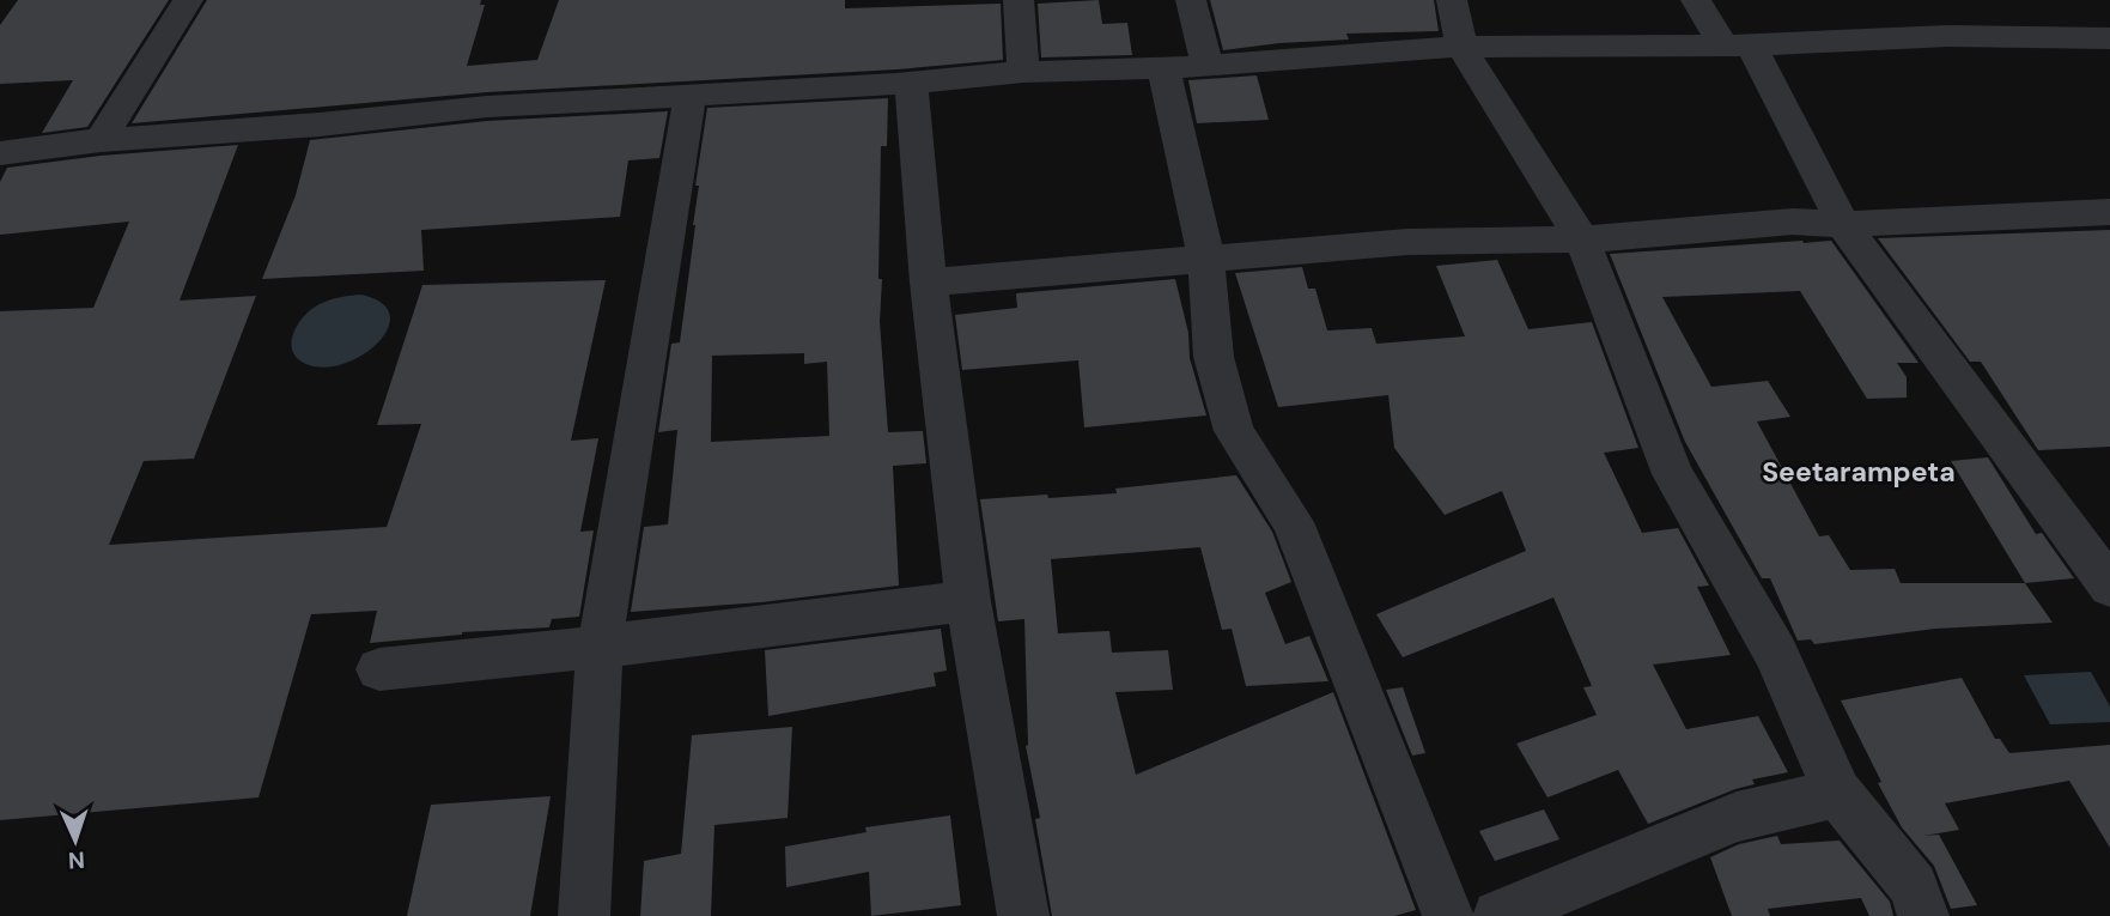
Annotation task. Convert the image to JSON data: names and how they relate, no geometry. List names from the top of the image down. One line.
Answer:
{"districts":["Seetarampeta"],"north":"bottom"}
